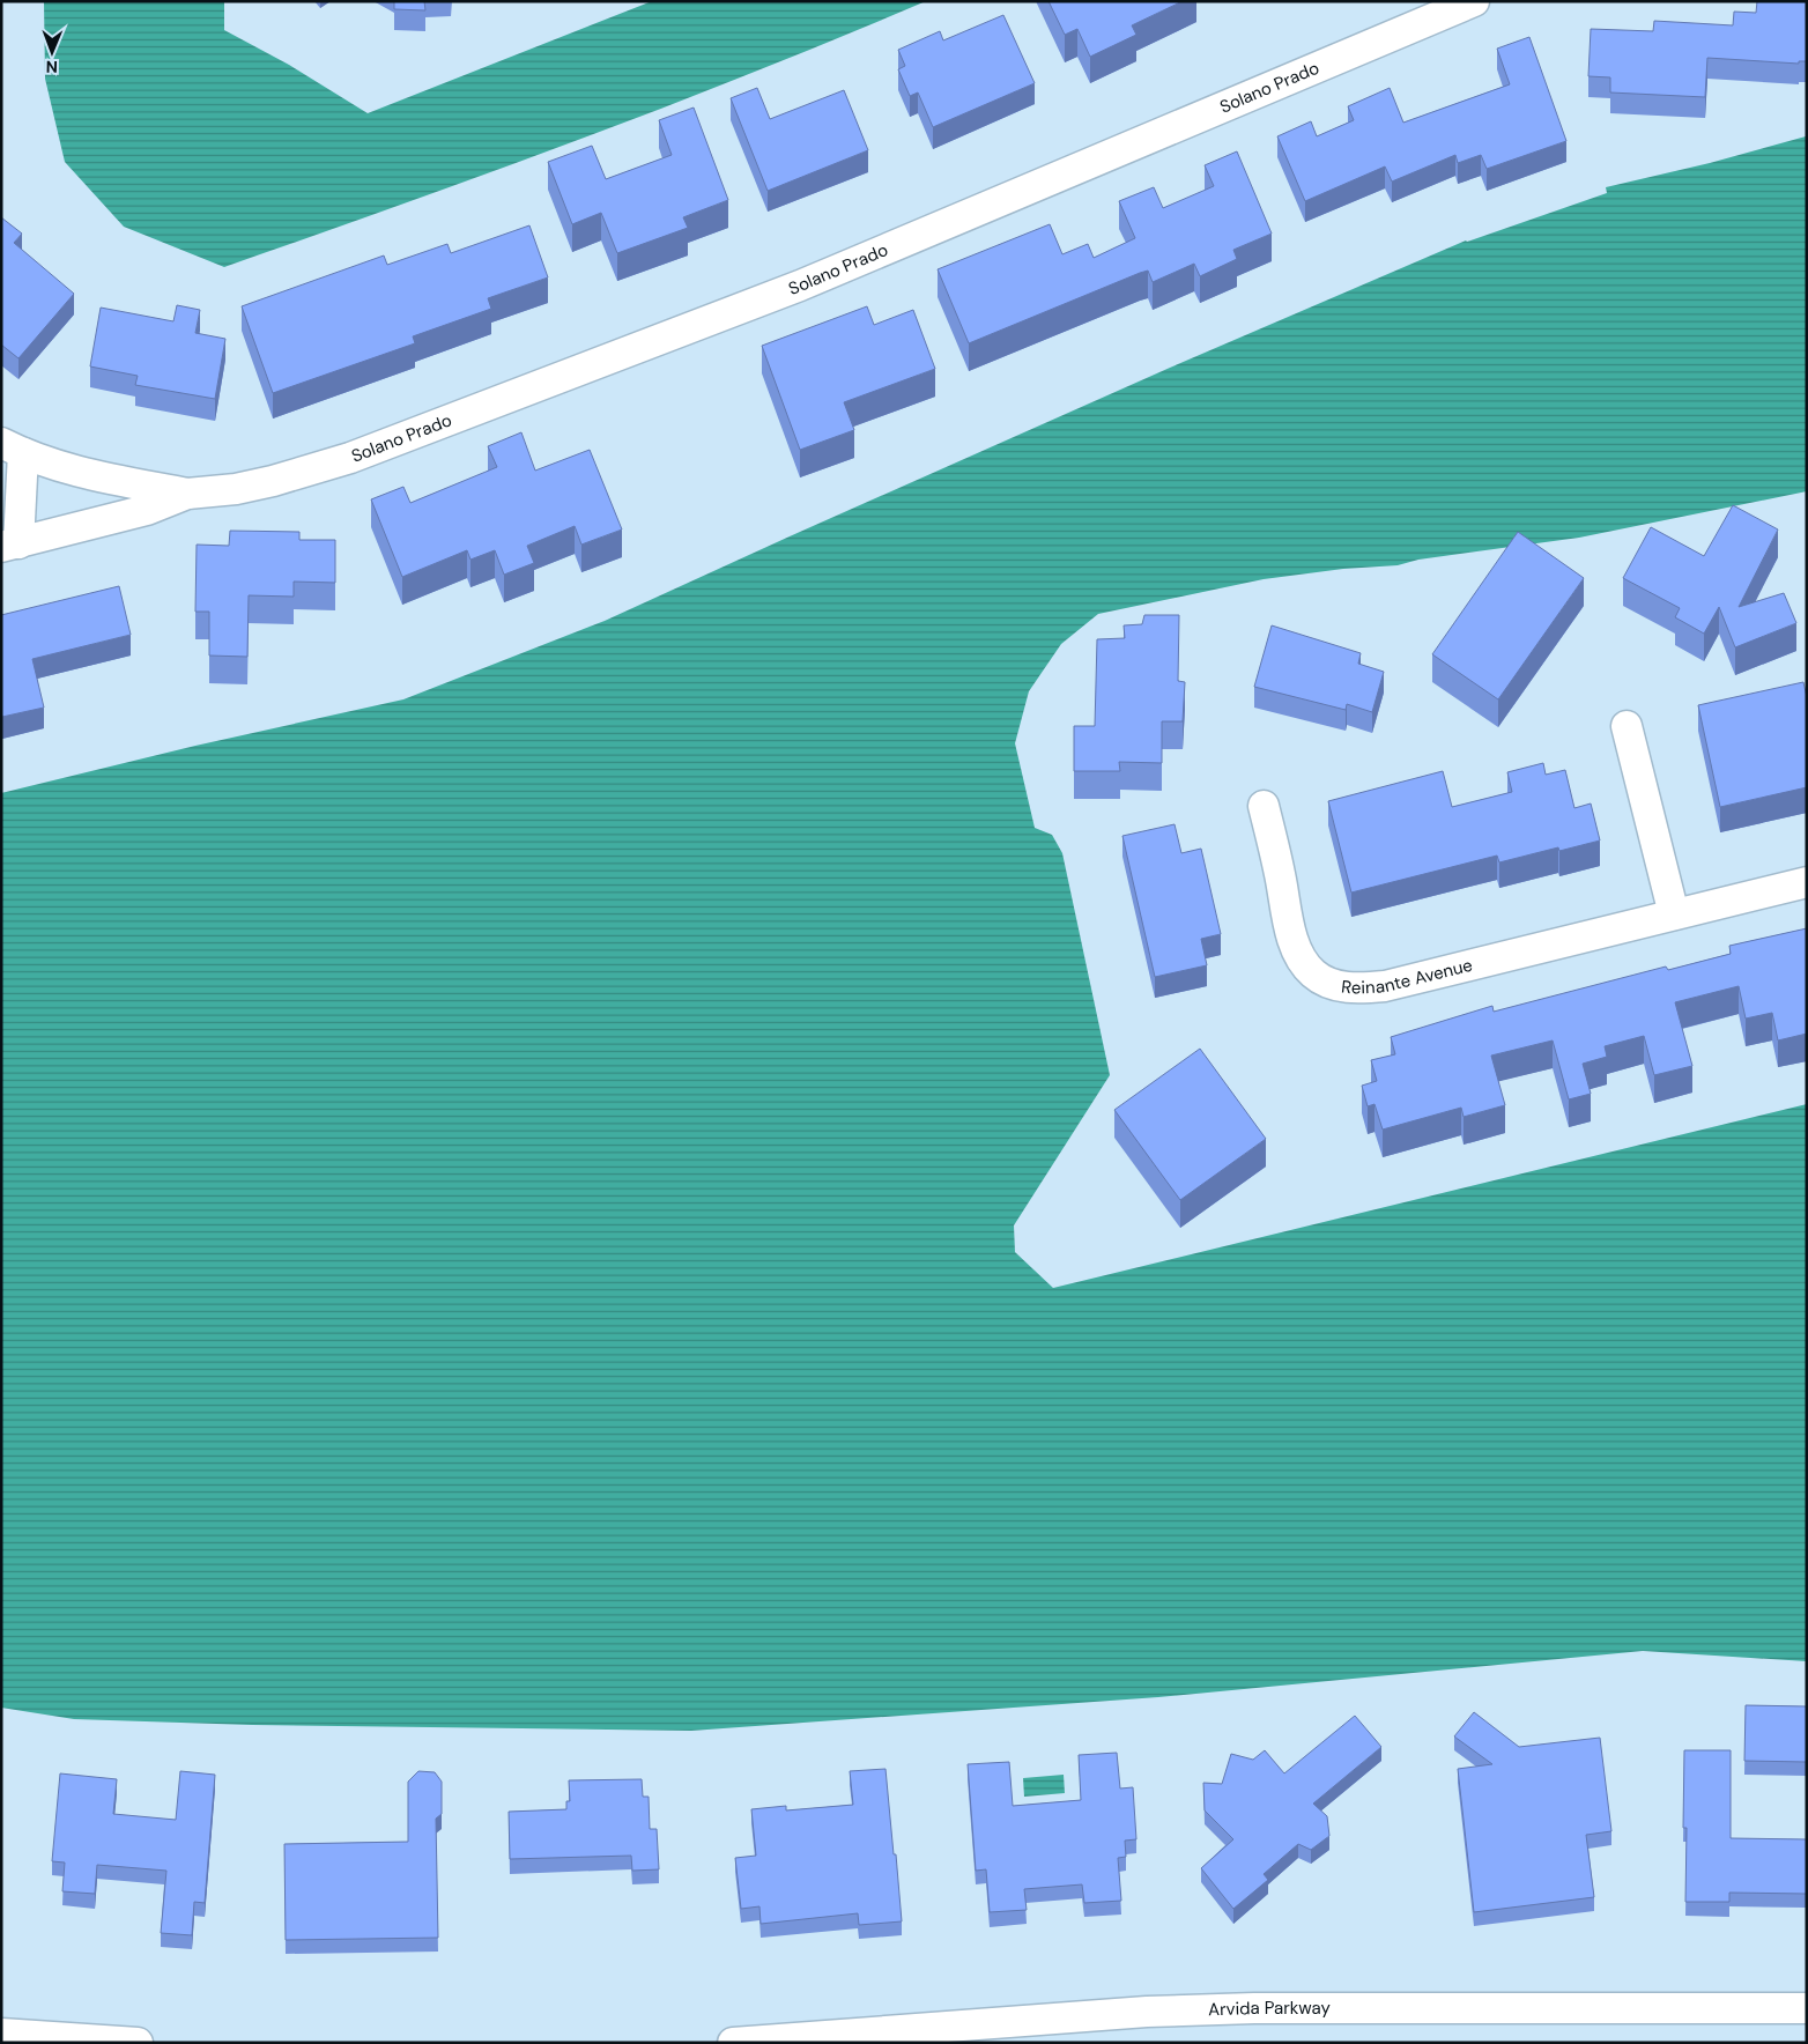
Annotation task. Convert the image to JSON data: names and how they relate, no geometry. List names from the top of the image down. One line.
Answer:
{"streets":{"street":["Solano Prado","Reinante Avenue","Arvida Parkway"]},"north":"bottom"}
